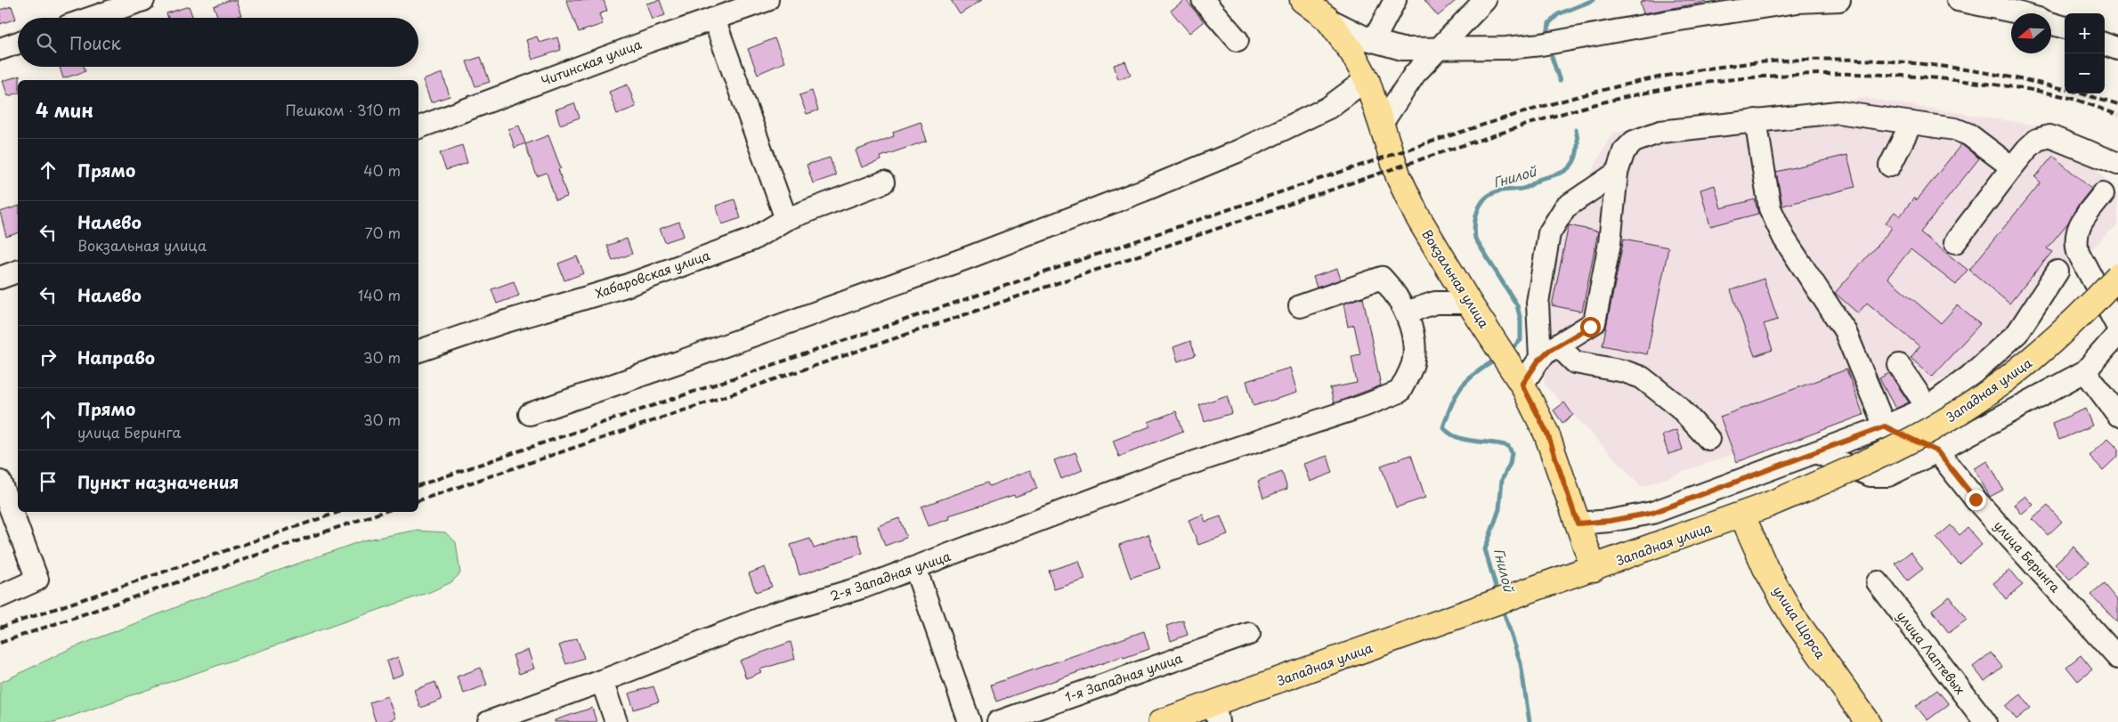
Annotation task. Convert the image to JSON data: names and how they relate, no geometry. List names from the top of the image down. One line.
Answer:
{"streets":{"main road":["Вокзальная улица","Западная улица","улица Щорса"],"street":["Читинская улица","Хабаровская улица","улица Беринга","2-я Западная улица","улица Лаптевых","1-я Западная улица"]},"crossings":[["Вокзальная улица","Западная улица"],["Западная улица","улица Щорса"]],"water":["Гнилой"],"north":"left","page":{"map_buttons":["+","−"],"search":"Поиск","heading":["4 мин","Пешком · 310 m"],"list":[["Прямо","40 m"],["Налево","Вокзальная улица","70 m"],["Налево","140 m"],["Направо","30 m"],["Прямо","улица Беринга","30 m"],"Пункт назначения"]}}
